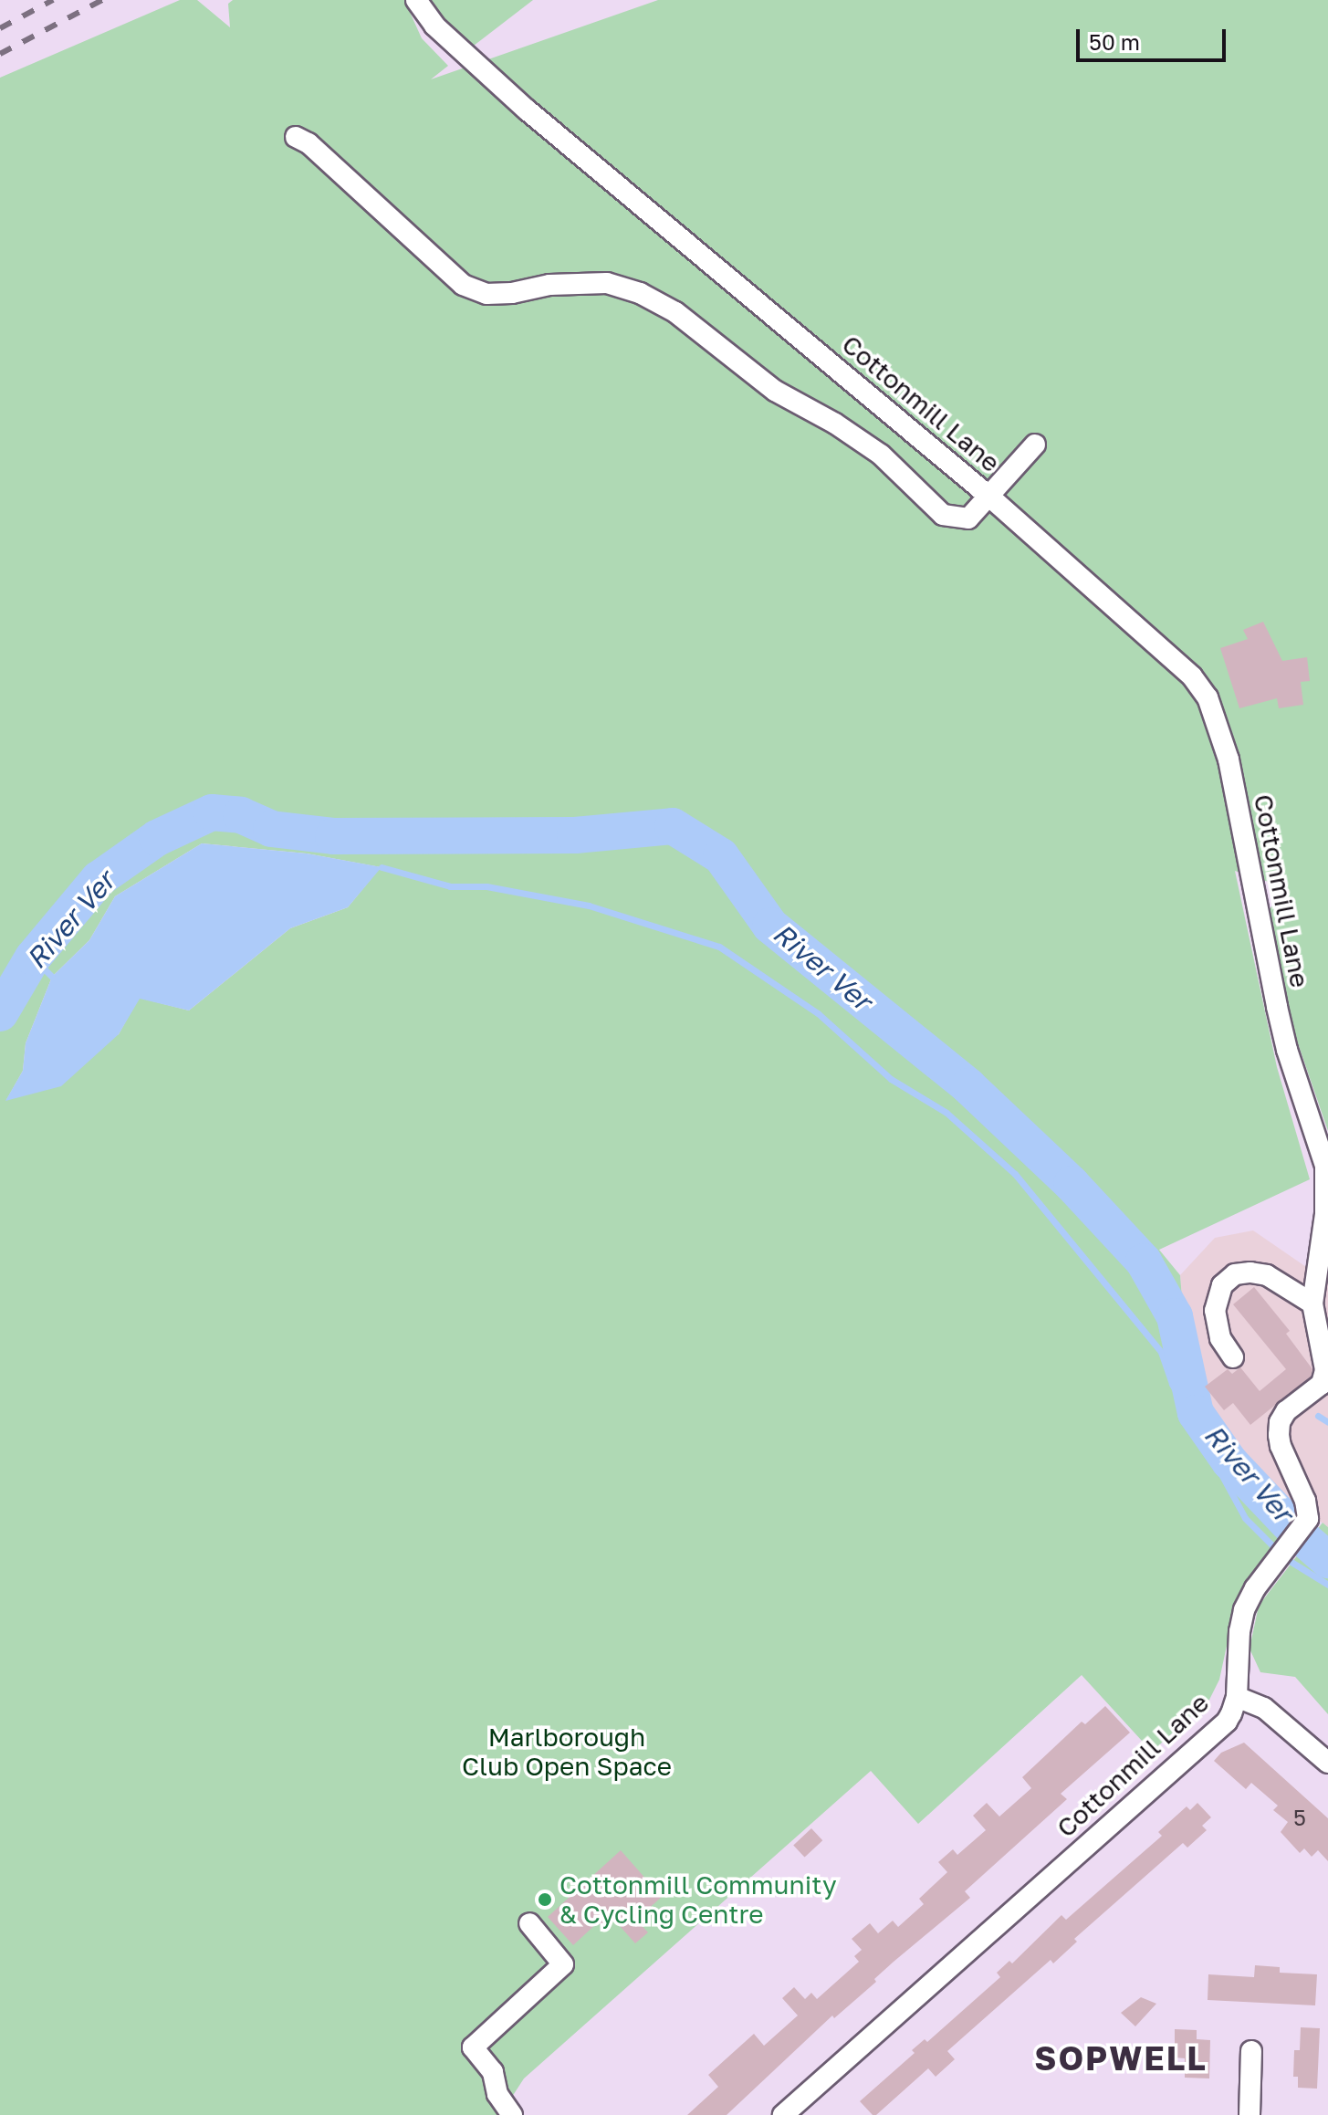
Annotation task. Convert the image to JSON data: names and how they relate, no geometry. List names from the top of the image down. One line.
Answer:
{"streets":{"street":["Cottonmill Lane"]},"districts":["SOPWELL"],"water":["River Ver"],"parks":["Marlborough Club Open Space"],"places":["Cottonmill Community & Cycling Centre"],"house_numbers":["5"],"scale_bar":"50 m"}
